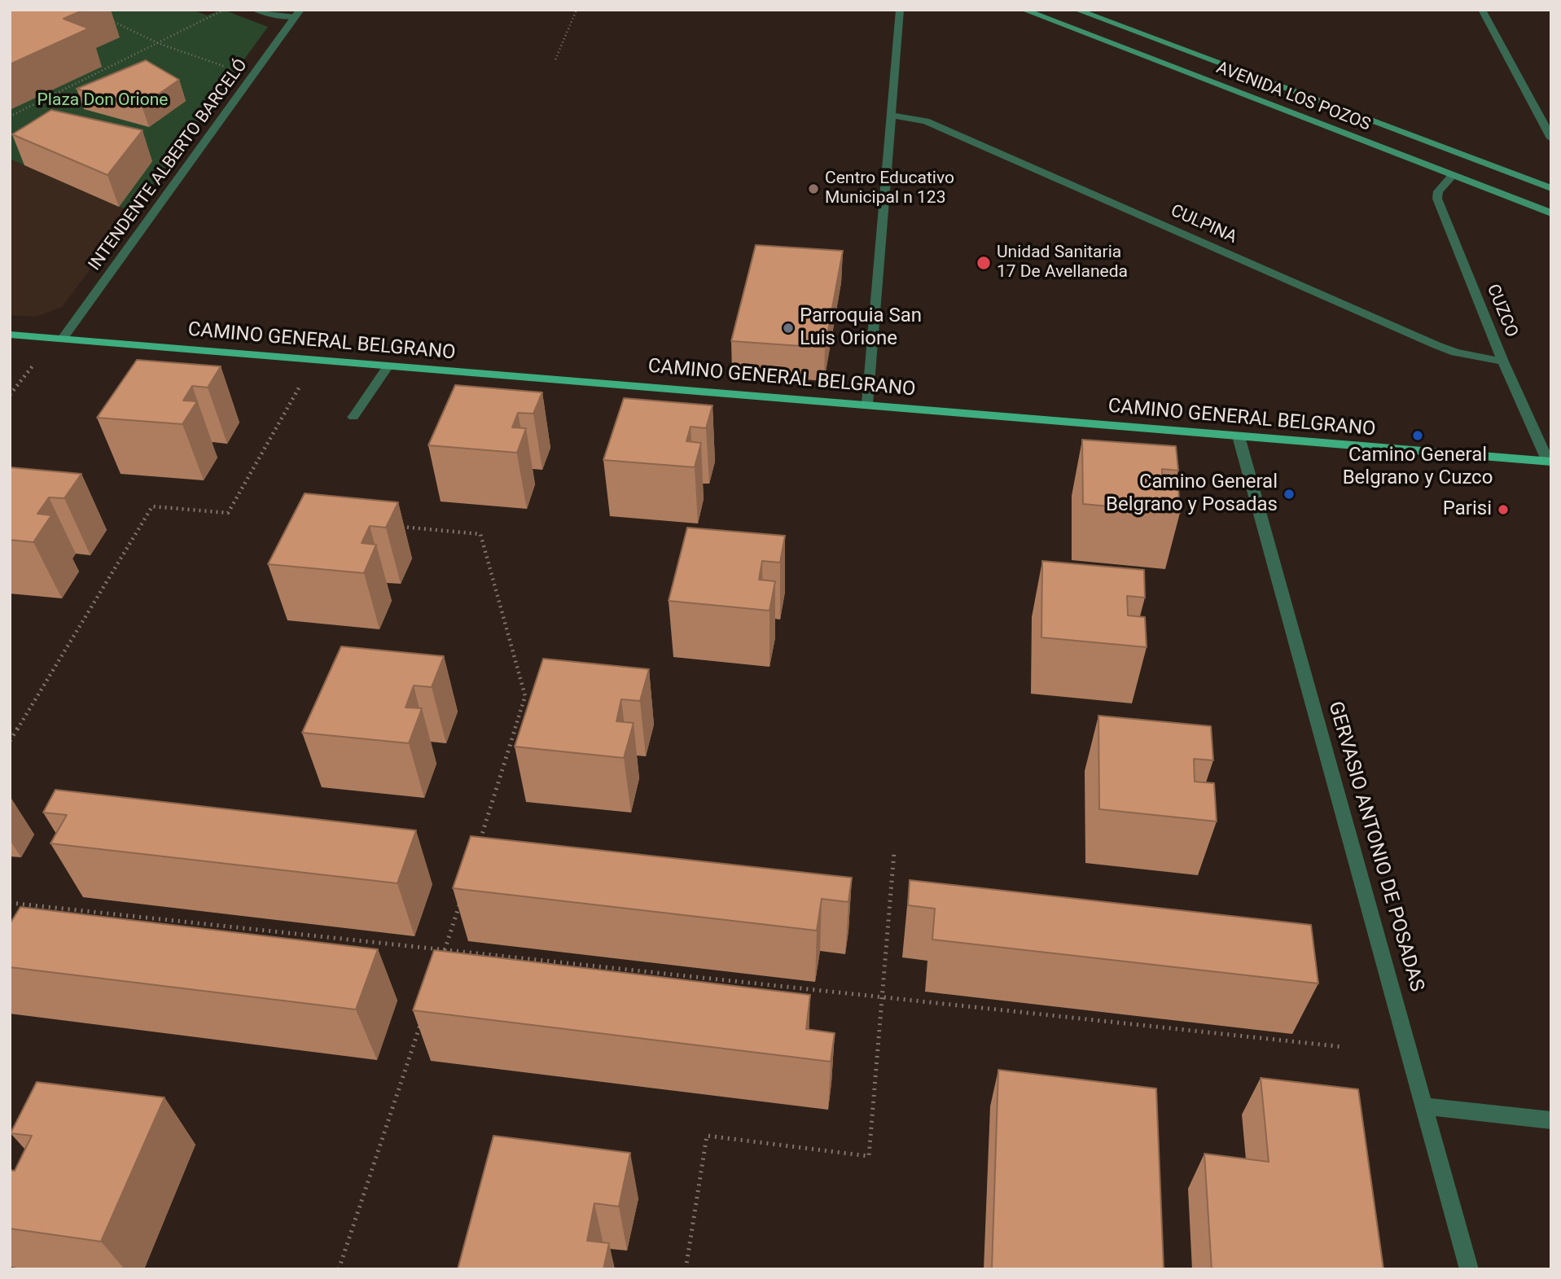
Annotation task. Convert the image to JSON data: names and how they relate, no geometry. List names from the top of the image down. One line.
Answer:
{"streets":{"main road":["CAMINO GENERAL BELGRANO"],"street":["AVENIDA LOS POZOS","INTENDENTE ALBERTO BARCELÓ","CULPINA","CUZCO","GERVASIO ANTONIO DE POSADAS"]},"crossings":[["AVENIDA LOS POZOS","CUZCO"],["INTENDENTE ALBERTO BARCELÓ","CAMINO GENERAL BELGRANO"],["CULPINA","CUZCO"],["CUZCO","CAMINO GENERAL BELGRANO"],["CAMINO GENERAL BELGRANO","GERVASIO ANTONIO DE POSADAS"]],"parks":["Plaza Don Orione"],"places":["Centro Educativo Municipal n 123","Unidad Sanitaria 17 De Avellaneda","Parroquia San Luis Orione","Camino General Belgrano y Cuzco","Camino General Belgrano y Posadas","Parisi"]}
